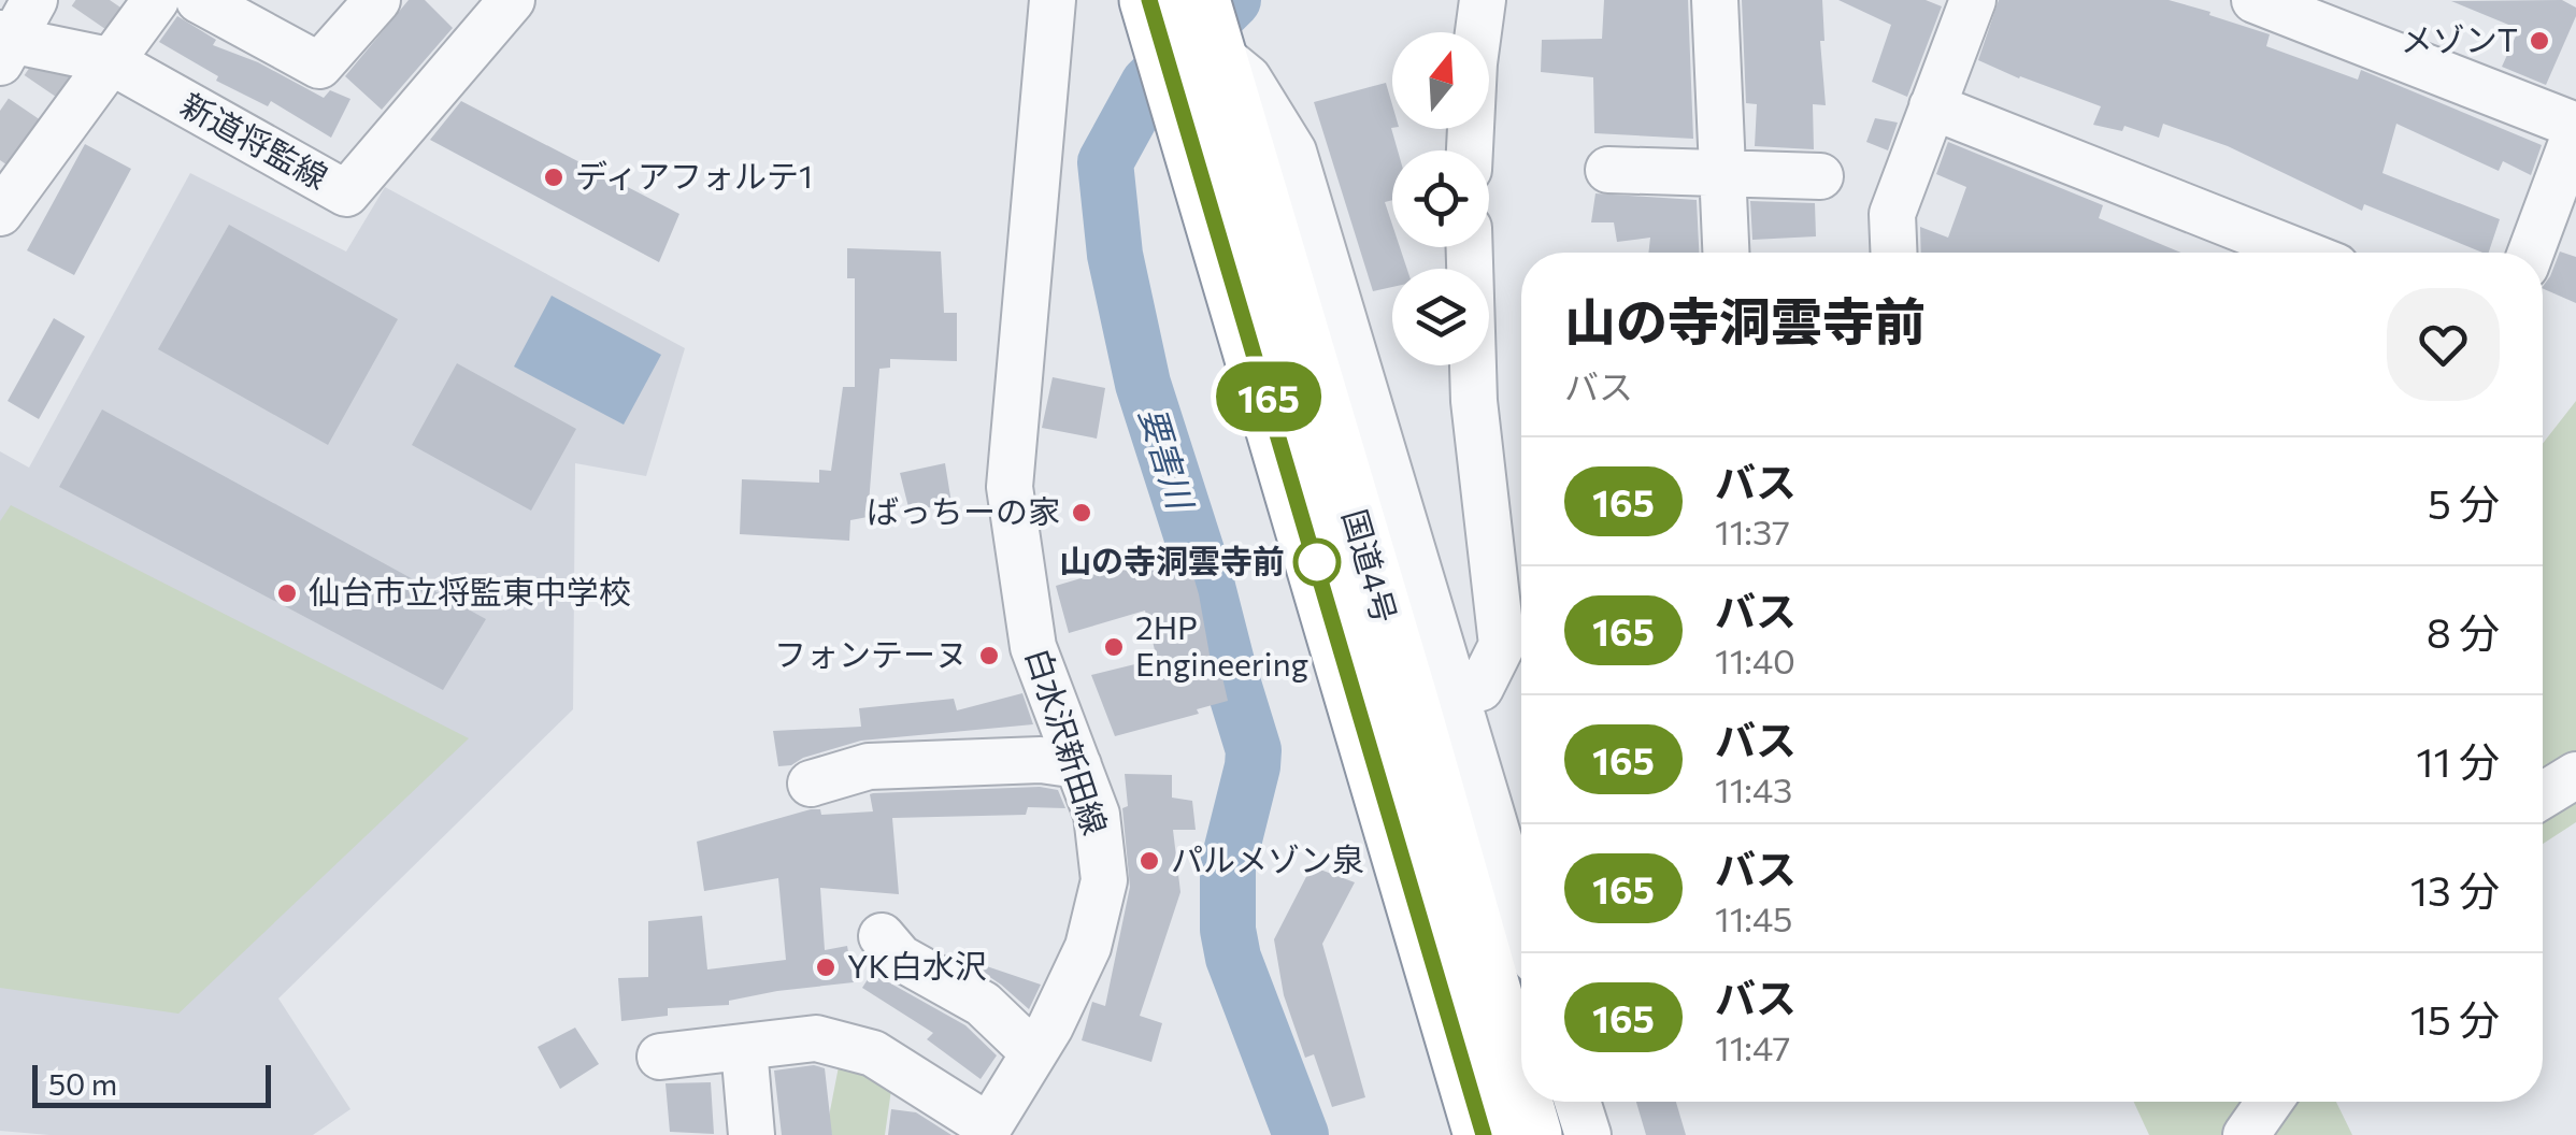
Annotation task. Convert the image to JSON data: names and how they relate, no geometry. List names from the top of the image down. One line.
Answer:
{"streets":{"highway":["国道4号"],"street":["新道将監線","白水沢新田線"]},"water":["要害川"],"places":["メゾンT","ディアフォルテ1","ばっちーの家","山の寺洞雲寺前","仙台市立将監東中学校","2HP Engineering","フォンテーヌ","パルメゾン泉","YK白水沢"],"lines":["bus line 165"],"scale_bar":"50 m","north":"top","page":{"on_map":"165","heading":["山の寺洞雲寺前","バス"],"list":[{"mark":"165","name":"バス","note":"11:37","value":"5 分"},{"mark":"165","name":"バス","note":"11:40","value":"8 分"},{"mark":"165","name":"バス","note":"11:43","value":"11 分"},{"mark":"165","name":"バス","note":"11:45","value":"13 分"},{"mark":"165","name":"バス","note":"11:47","value":"15 分"}],"scale":"50 m"}}
